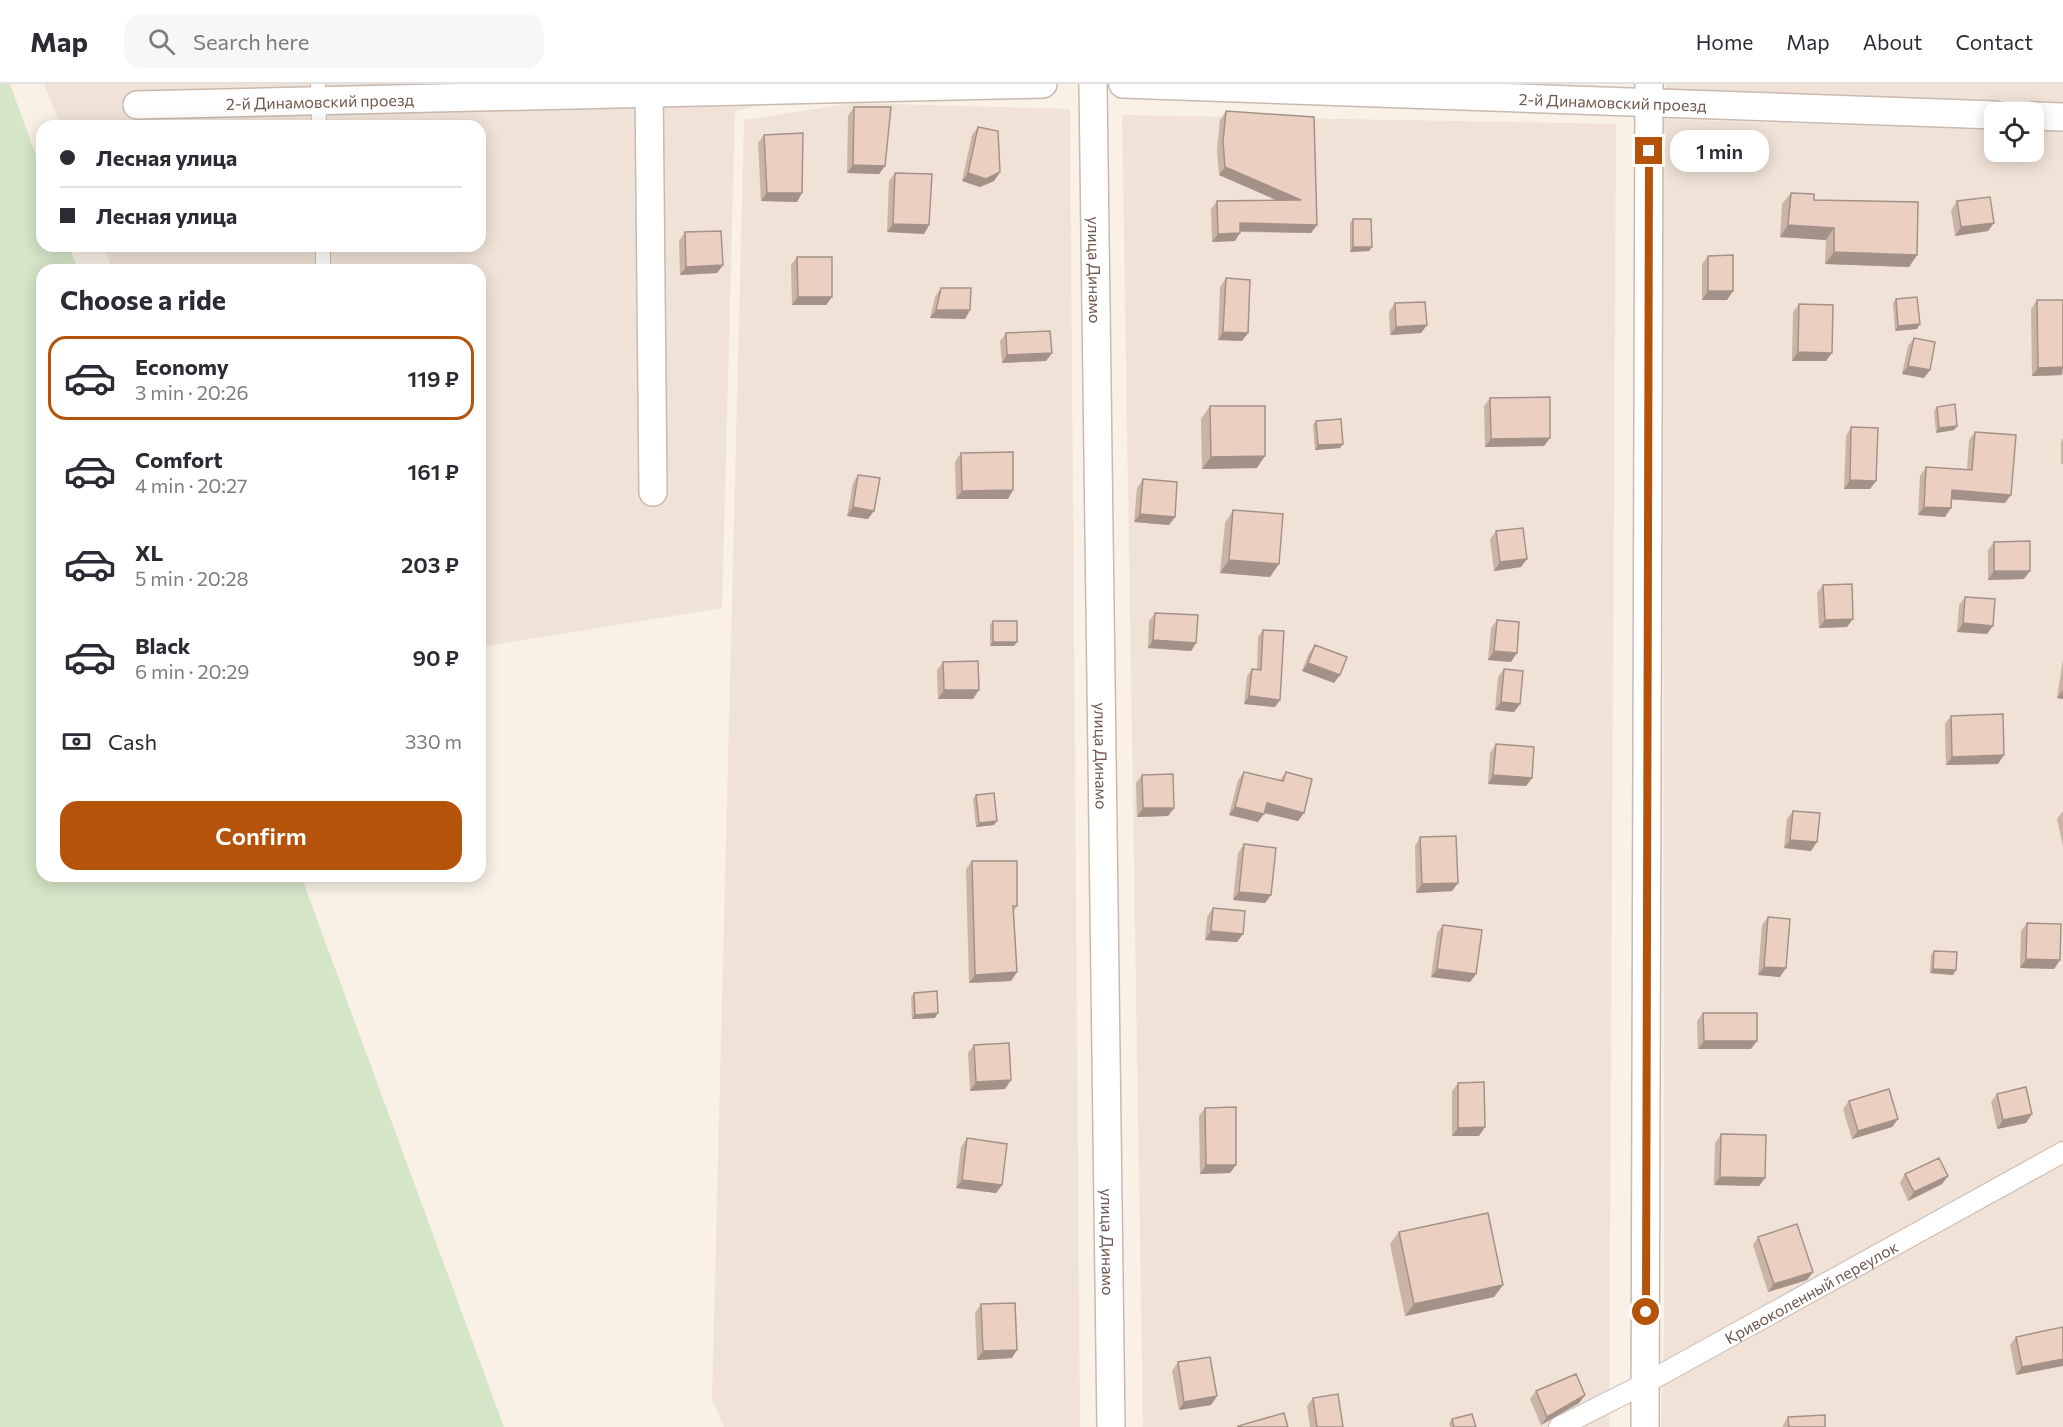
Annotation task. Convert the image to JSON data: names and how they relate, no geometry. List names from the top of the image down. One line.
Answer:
{"streets":{"street":["2-й Динамовский проезд","улица Динамо","Кривоколенный переулок"]},"page":{"header":"Map","search":"Search here","nav":["Home","Map","About","Contact"],"banner":["Лесная улица","Лесная улица"],"bubble":"1 min","heading":"Choose a ride","list":[{"name":"Economy","note":"3 min · 20:26","value":"119 ₽"},{"name":"Comfort","note":"4 min · 20:27","value":"161 ₽"},{"name":"XL","note":"5 min · 20:28","value":"203 ₽"},{"name":"Black","note":"6 min · 20:29","value":"90 ₽"}],"pay":["Cash","330 m"],"buttons":"Confirm"}}
